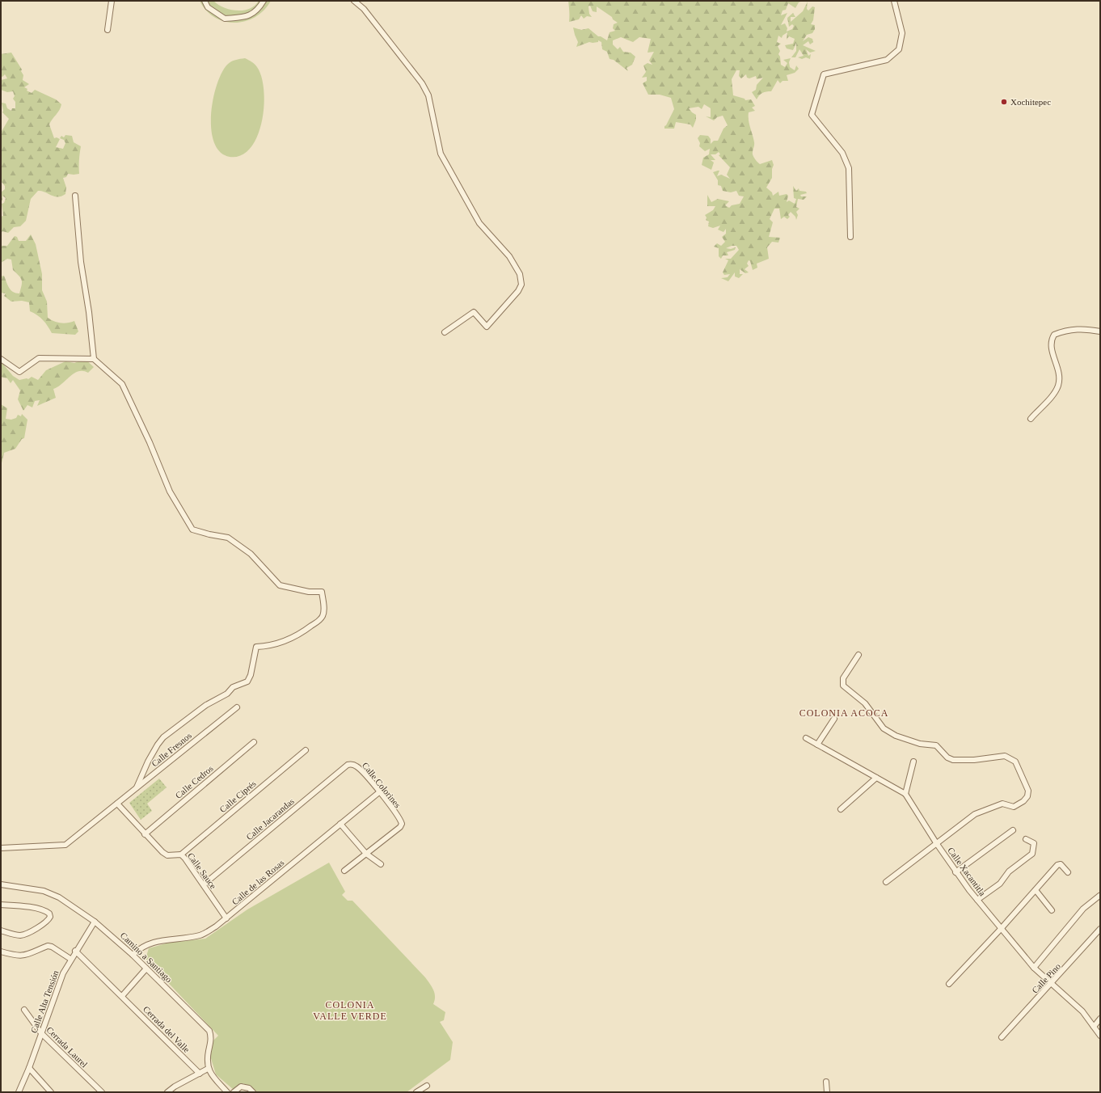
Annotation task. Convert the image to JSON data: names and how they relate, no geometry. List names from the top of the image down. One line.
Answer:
{"streets":{"street":["Calle Fresnos","Calle Cedros","Calle Colorines","Calle Ciprés","Calle Jacarandas","Calle Sauce","Calle Xacantitla","Calle de las Rosas","Camino a Santiago","Calle Pino","Calle Alta Tensión","Cerrada del Valle","Cerrada Laurel"]},"crossings":[["Calle Fresnos","Calle Sauce"],["Calle Cedros","Calle Sauce"],["Calle Colorines","Calle Jacarandas"],["Calle Colorines","Calle de las Rosas"],["Calle Ciprés","Calle Sauce"],["Calle Jacarandas","Calle Sauce"],["Calle Sauce","Calle de las Rosas"],["Calle Xacantitla","Calle Pino"],["Calle de las Rosas","Camino a Santiago"],["Camino a Santiago","Calle Alta Tensión"],["Calle Alta Tensión","Cerrada del Valle"],["Calle Alta Tensión","Cerrada Laurel"]],"districts":["COLONIA ACOCA","COLONIA VALLE VERDE"],"places":["Xochitepec"]}
